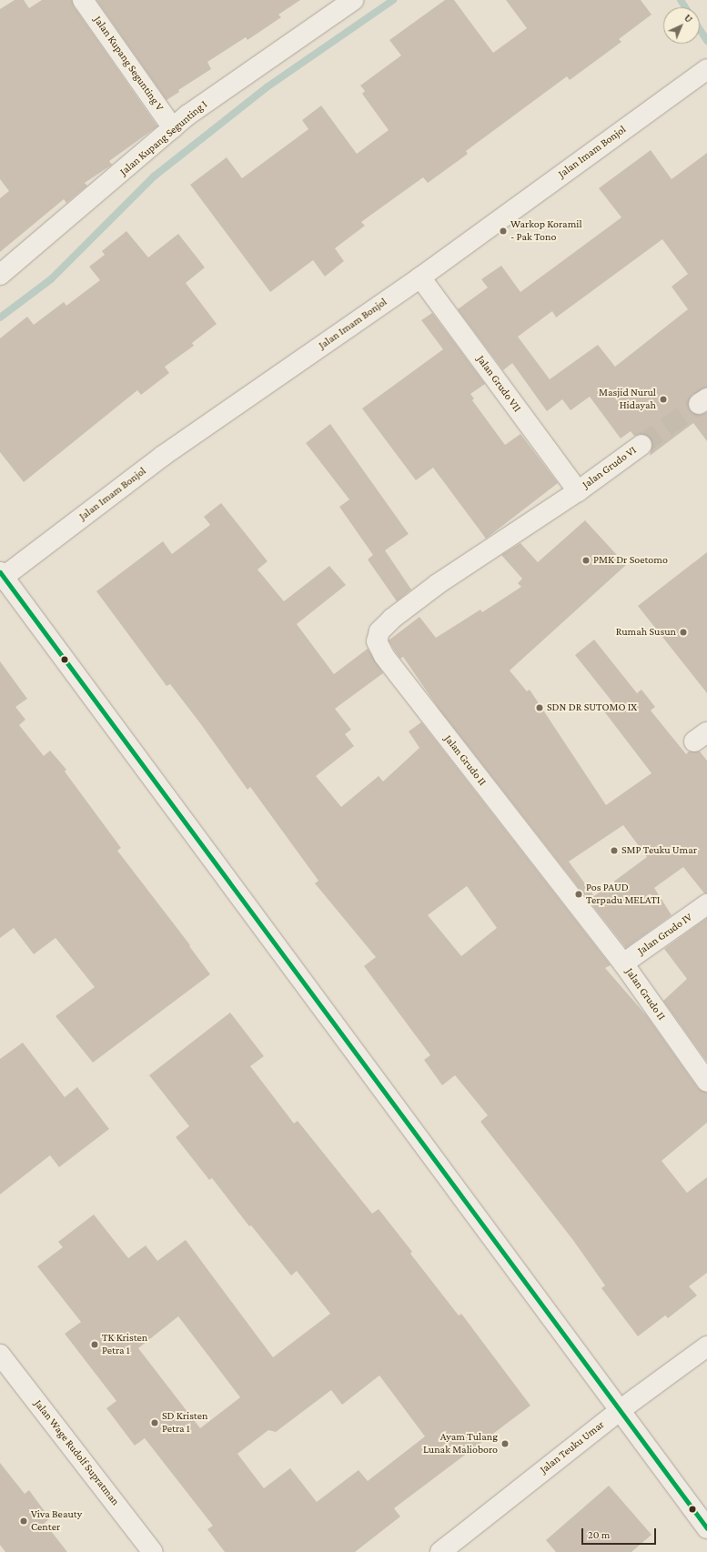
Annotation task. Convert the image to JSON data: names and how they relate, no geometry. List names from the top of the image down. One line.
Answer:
{"streets":{"street":["Jalan Kupang Segunting V","Jalan Kupang Segunting I","Jalan Imam Bonjol","Jalan Grudo VII","Jalan Grudo VI","Jalan Grudo II","Jalan Grudo IV","Jalan Teuku Umar","Jalan Wage Rudolf Supratman"]},"crossings":[["Jalan Kupang Segunting V","Jalan Kupang Segunting I"],["Jalan Imam Bonjol","Jalan Grudo VII"],["Jalan Grudo VII","Jalan Grudo VI"],["Jalan Grudo VII","Jalan Grudo II"],["Jalan Grudo VI","Jalan Grudo II"],["Jalan Grudo II","Jalan Grudo IV"]],"places":["Warkop Koramil - Pak Tono","Masjid Nurul Hidayah","PMK Dr Soetomo","Rumah Susun","SDN DR SUTOMO IX","SMP Teuku Umar","Pos PAUD Terpadu MELATI","TK Kristen Petra 1","SD Kristen Petra 1","Ayam Tulang Lunak Malioboro","Viva Beauty Center"],"scale_bar":"20 m","north":"top right"}
